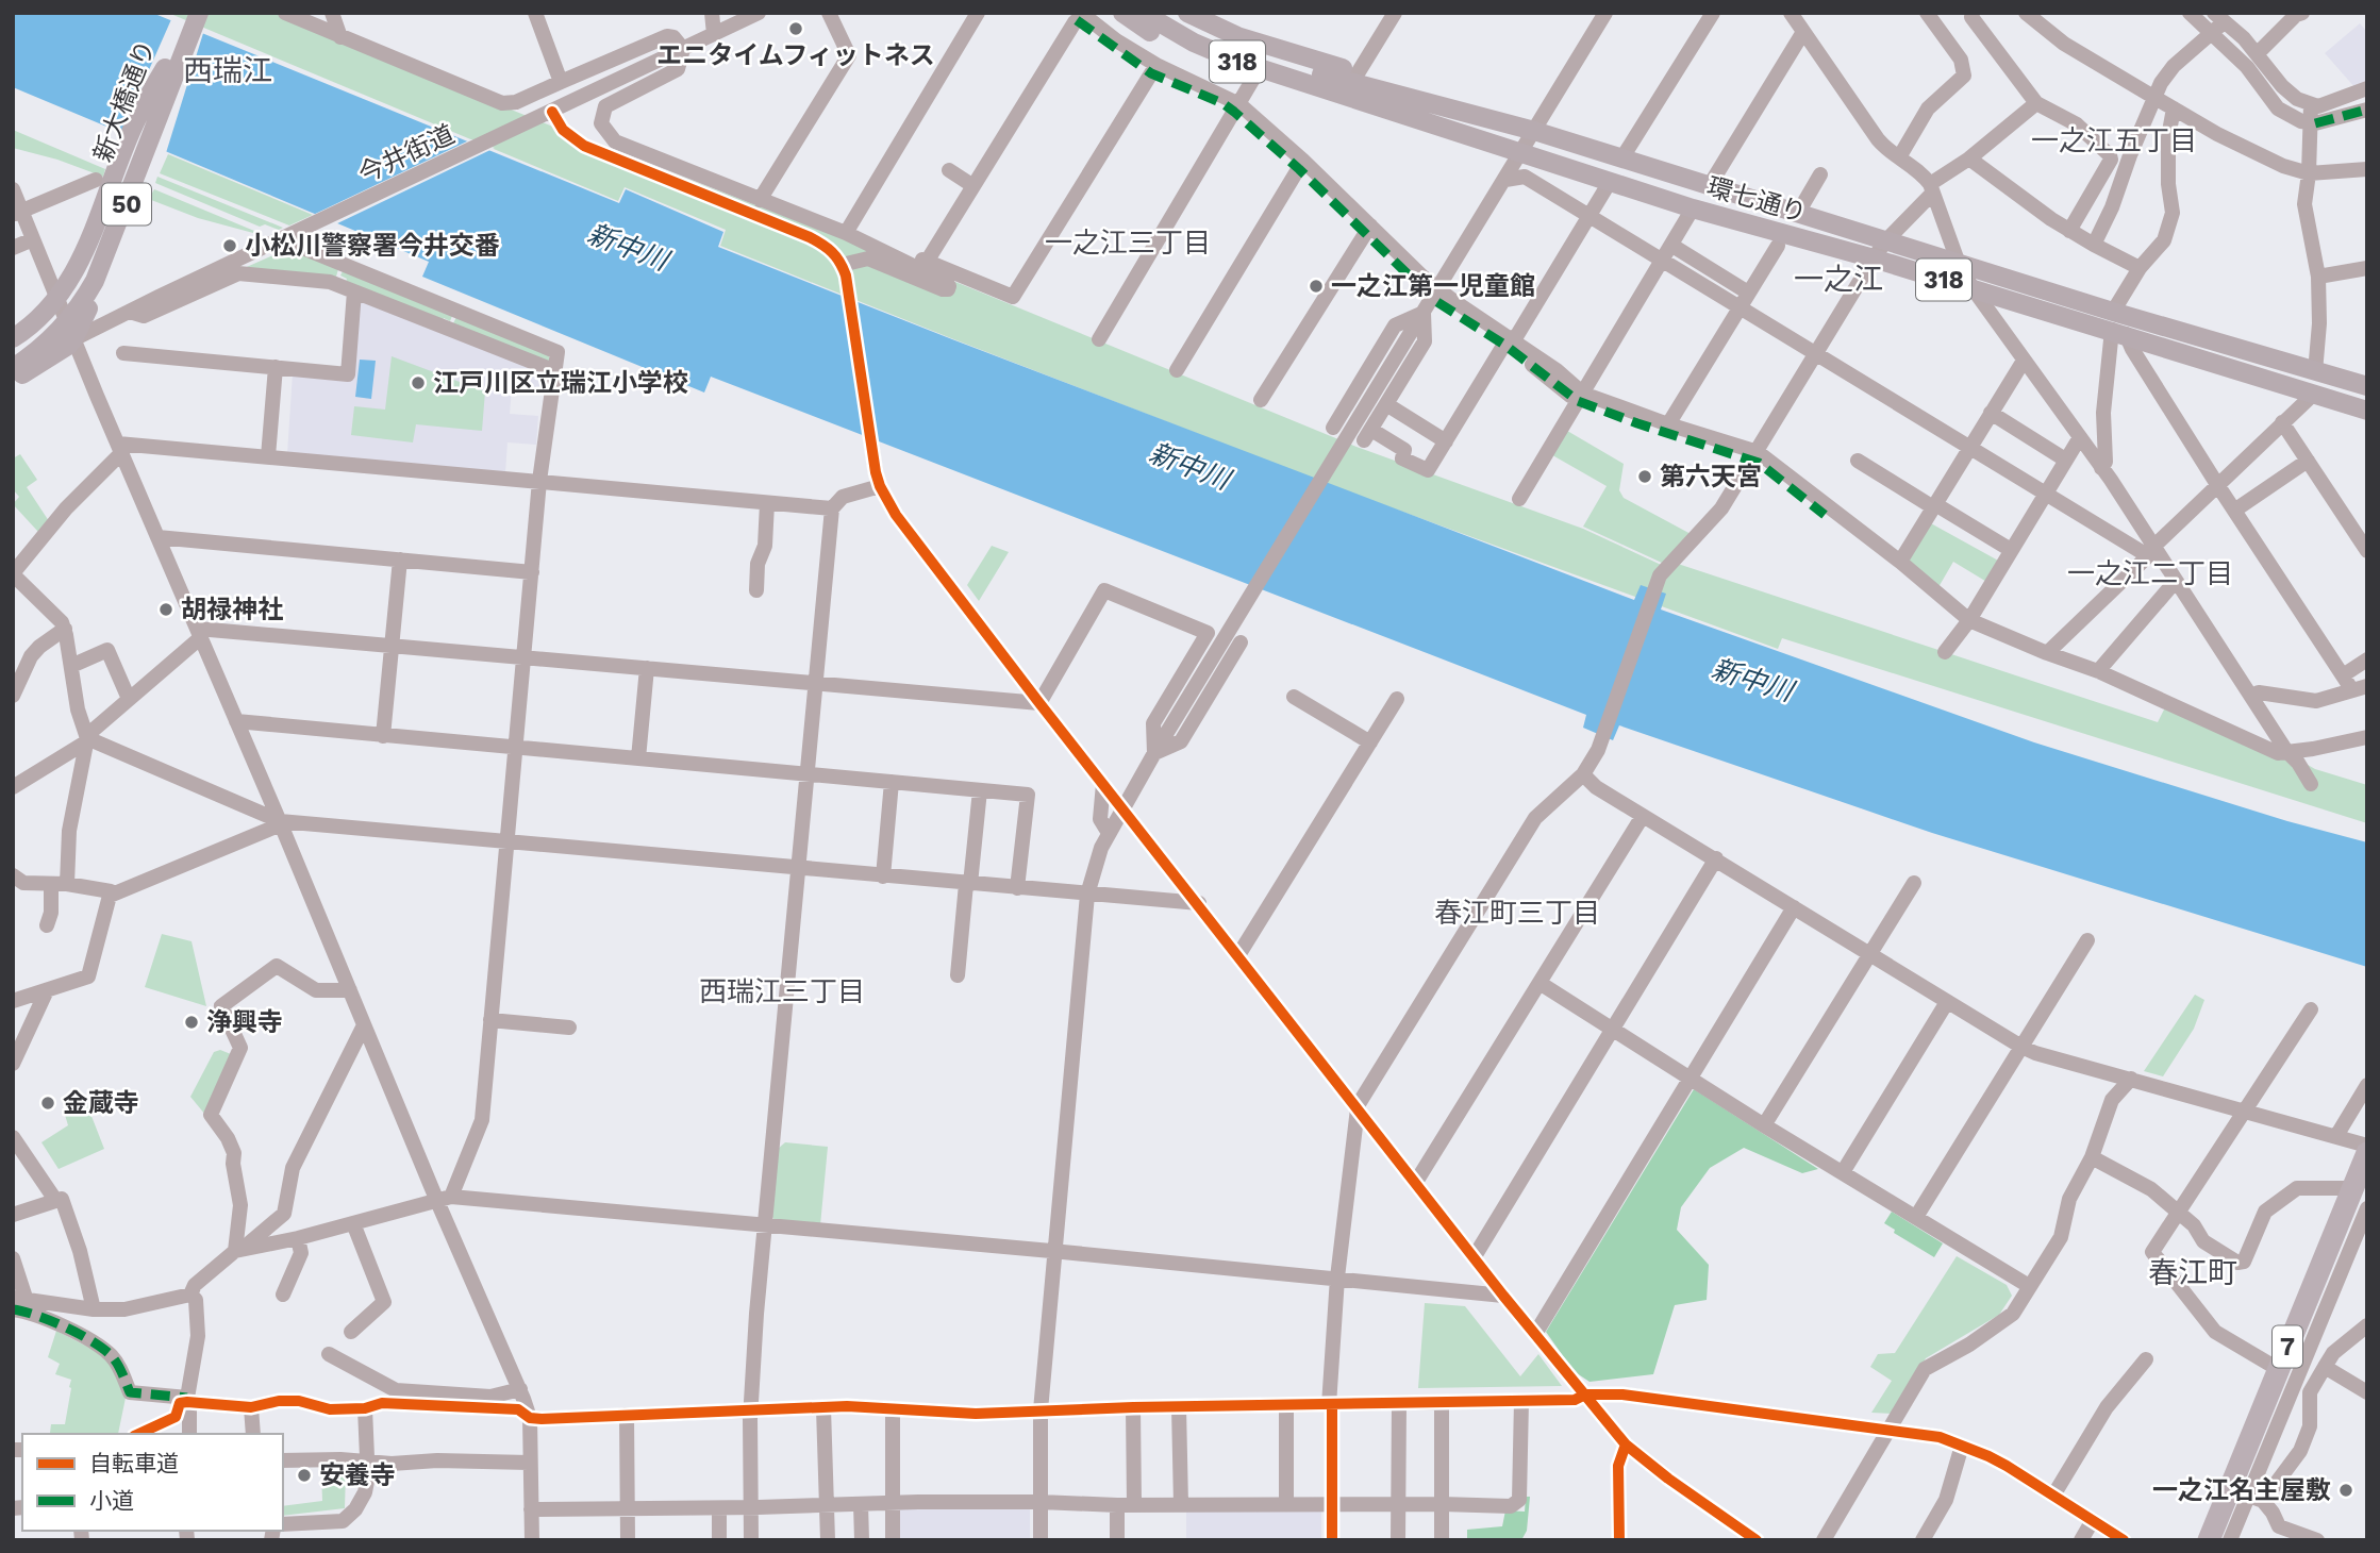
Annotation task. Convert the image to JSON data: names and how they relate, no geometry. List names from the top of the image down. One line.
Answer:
{"streets":{"highway":["7"],"main road":["318","新大橋通り","環七通り","50"],"street":["今井街道"]},"crossings":[["新大橋通り","50"],["今井街道","50"]],"districts":["西瑞江","一之江五丁目","一之江三丁目","一之江","一之江二丁目","春江町三丁目","西瑞江三丁目","春江町"],"water":["新中川"],"places":["エニタイムフィットネス","小松川警察署今井交番","一之江第一児童館","江戸川区立瑞江小学校","第六天宮","胡禄神社","浄興寺","金蔵寺","安養寺","一之江名主屋敷"],"legend":["自転車道","小道"]}
